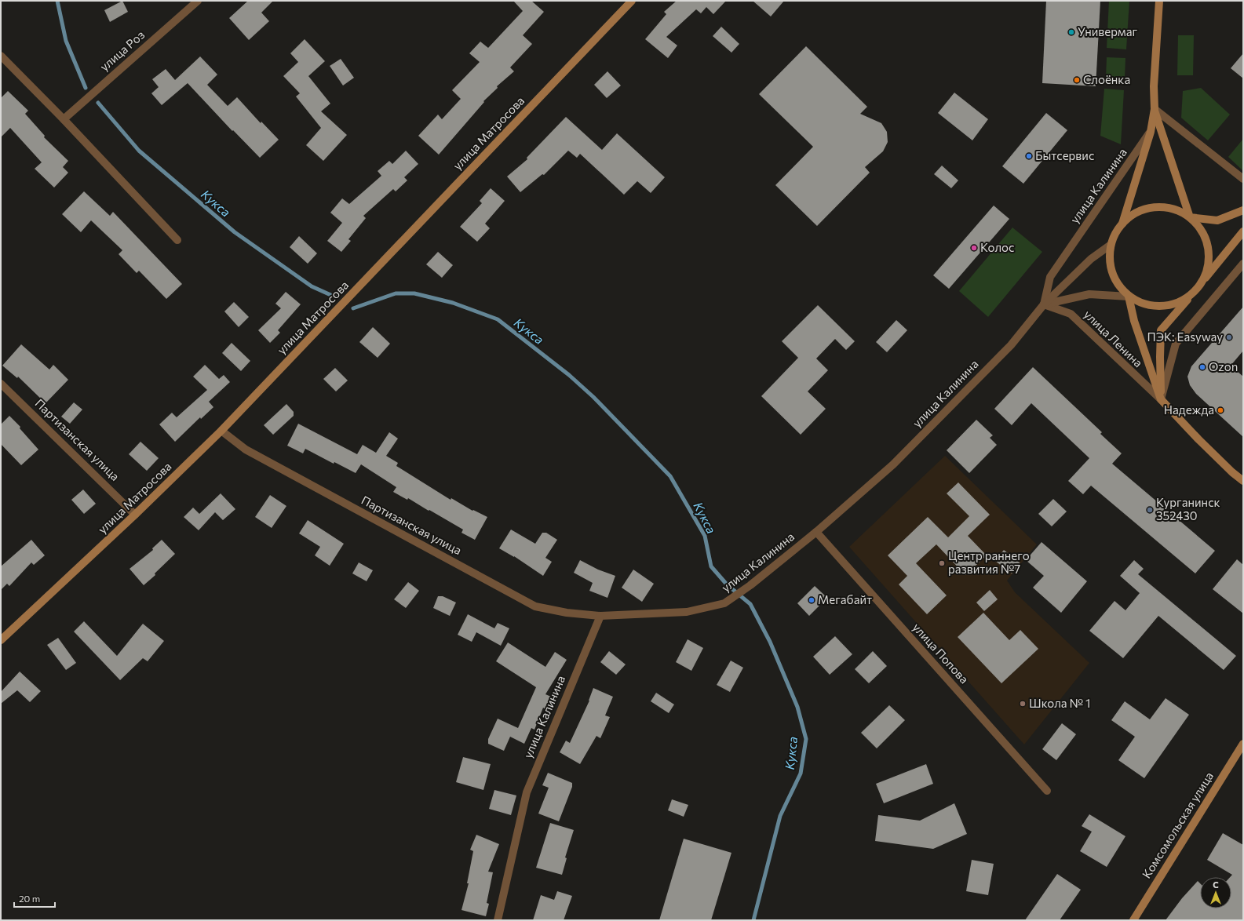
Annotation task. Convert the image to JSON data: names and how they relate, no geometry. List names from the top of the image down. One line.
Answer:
{"streets":{"street":["улица Роз","улица Матросова","улица Калинина","улица Ленина","Партизанская улица","улица Попова","Комсомольская улица"]},"crossings":[["улица Матросова","Партизанская улица"],["улица Калинина","улица Ленина"],["улица Калинина","Партизанская улица"],["улица Калинина","улица Попова"]],"water":["Кукса"],"places":["Универмаг","Слоёнка","Бытсервис","Колос","ПЭК: Easyway","Ozon","Надежда","Курганинск 352430","Центр раннего развития №7","Мегабайт","Школа № 1"],"scale_bar":"20 m","north":"top"}
